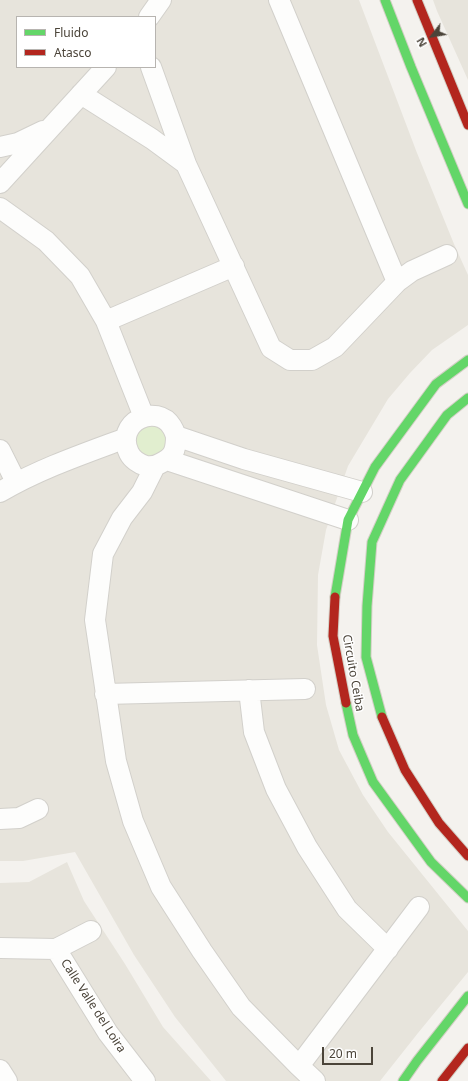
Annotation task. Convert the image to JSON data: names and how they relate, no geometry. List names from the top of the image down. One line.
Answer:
{"streets":{"street":["Circuito Ceiba","Calle Valle del Loira"]},"legend":["Fluido","Atasco"],"scale_bar":"20 m","north":"bottom left"}
